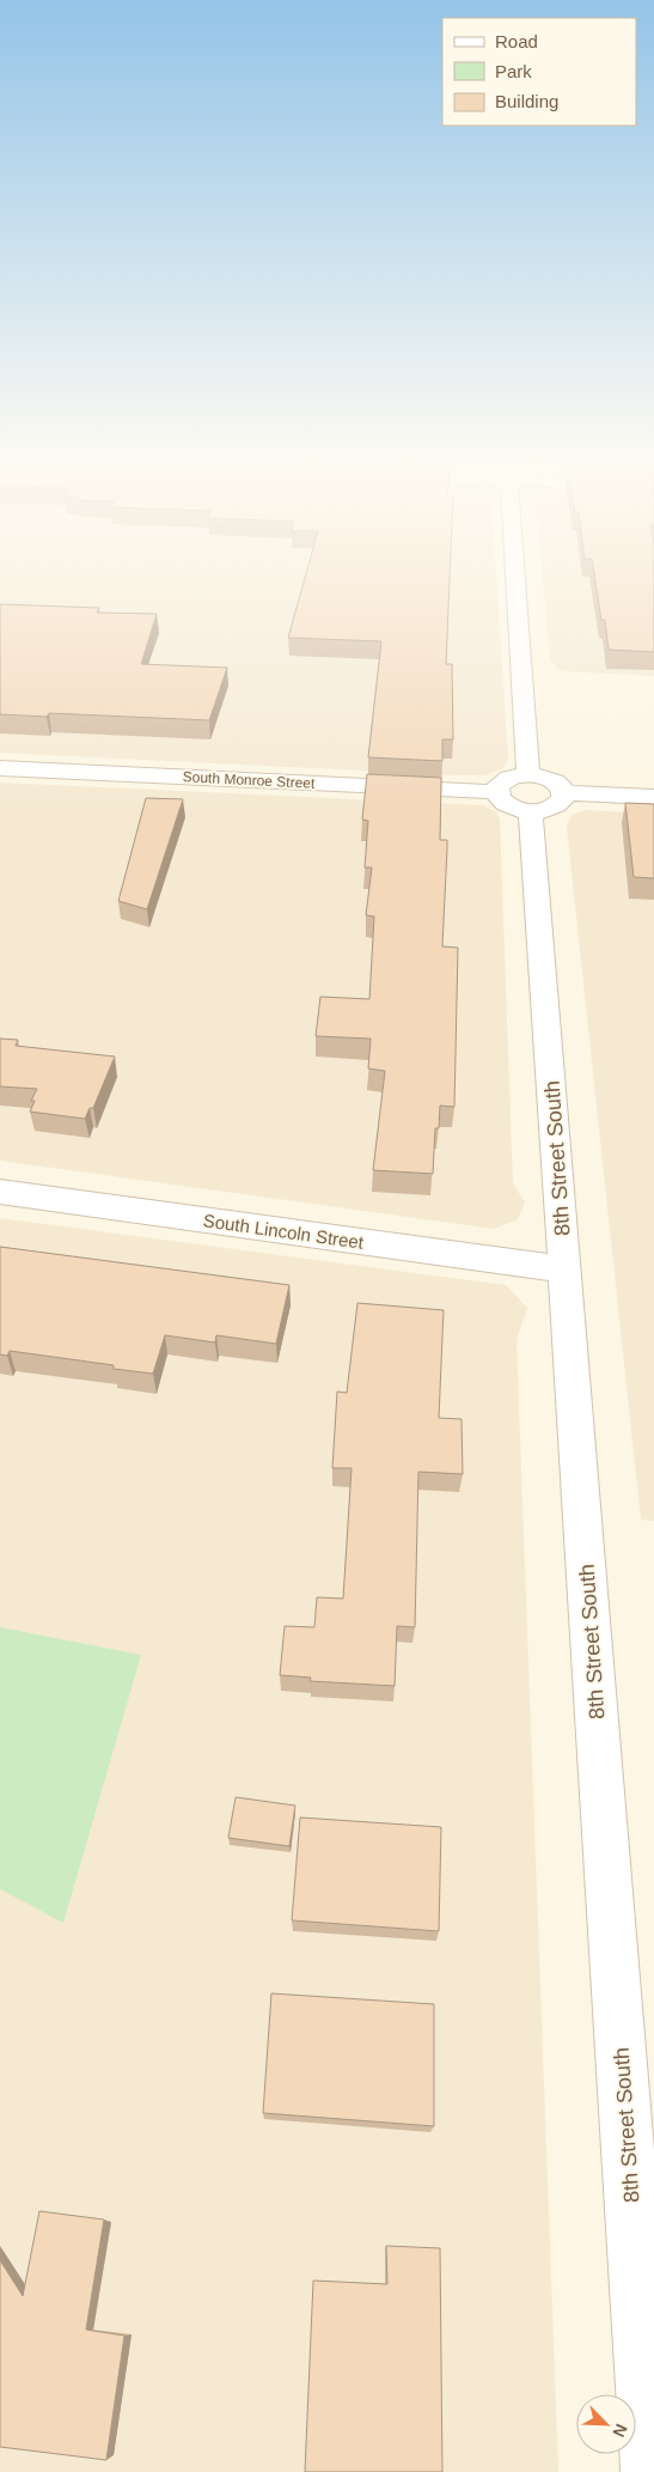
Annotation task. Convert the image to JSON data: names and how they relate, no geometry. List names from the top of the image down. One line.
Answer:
{"streets":{"street":["South Monroe Street","8th Street South","South Lincoln Street"]},"crossings":[["South Monroe Street","8th Street South"],["8th Street South","South Lincoln Street"]],"legend":["Road","Park","Building"],"north":"bottom right"}
